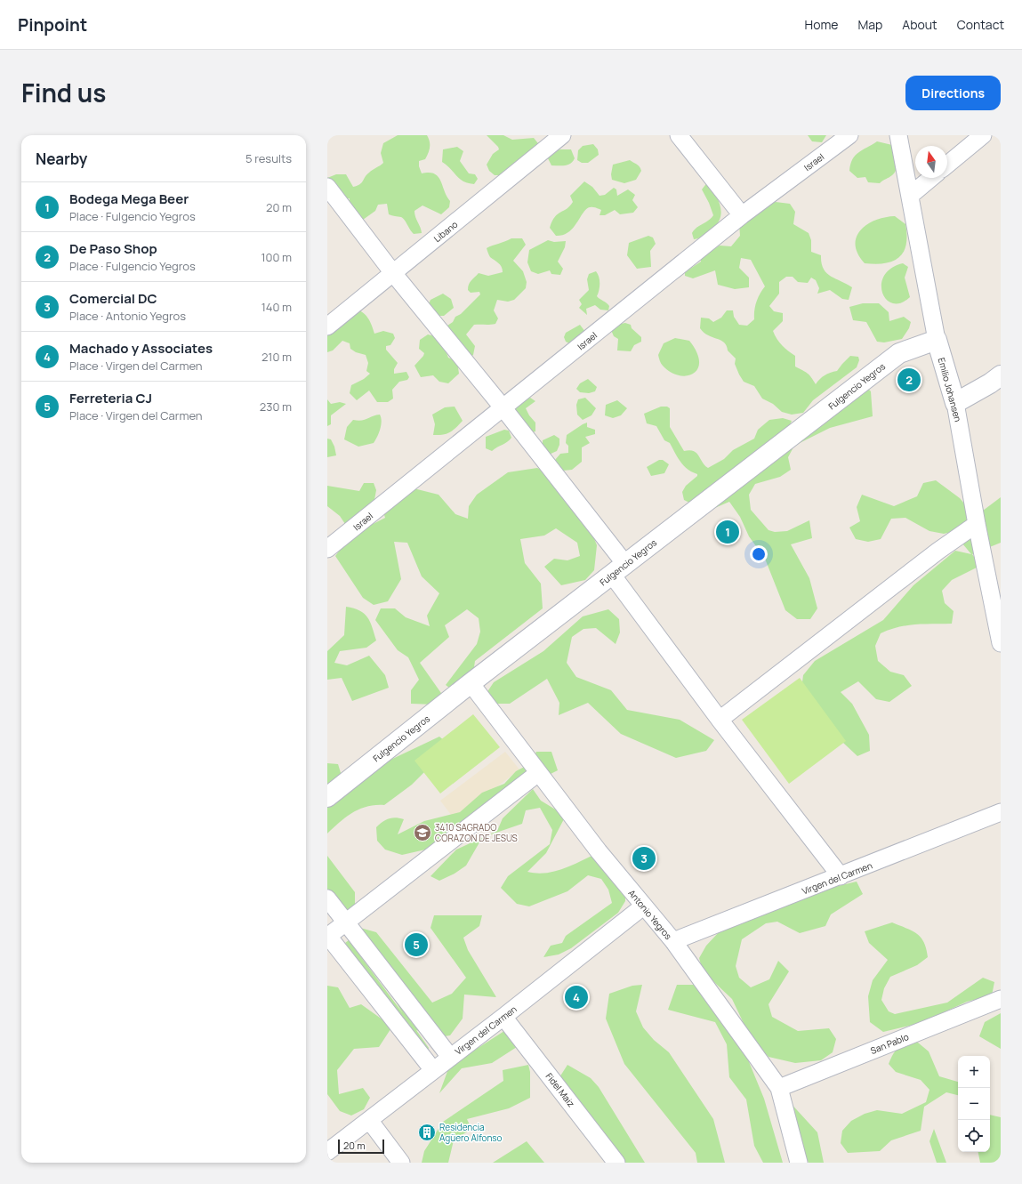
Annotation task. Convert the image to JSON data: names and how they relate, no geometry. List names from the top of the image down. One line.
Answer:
{"streets":{"street":["Israel","Libano","Fulgencio Yegros","Emilio Johansen","Virgen del Carmen","Antonio Yegros","San Pablo","Fidel Maiz"]},"crossings":[["Fulgencio Yegros","Emilio Johansen"],["Fulgencio Yegros","Antonio Yegros"],["Virgen del Carmen","Antonio Yegros"],["Virgen del Carmen","Fidel Maiz"],["Antonio Yegros","San Pablo"]],"places":{"school or university":["3410 SAGRADO CORAZON DE JESUS"],"building":["Residencia Agüero Alfonso"]},"scale_bar":"20 m","north":"top","page":{"header":"Pinpoint","nav":["Home","Map","About","Contact"],"title":"Find us","buttons":"Directions","heading":["Nearby","5 results"],"list":[{"mark":"1","name":"Bodega Mega Beer","note":"Place · Fulgencio Yegros","value":"20 m"},{"mark":"2","name":"De Paso Shop","note":"Place · Fulgencio Yegros","value":"100 m"},{"mark":"3","name":"Comercial DC","note":"Place · Antonio Yegros","value":"140 m"},{"mark":"4","name":"Machado y Associates","note":"Place · Virgen del Carmen","value":"210 m"},{"mark":"5","name":"Ferreteria CJ","note":"Place · Virgen del Carmen","value":"230 m"}],"pins":["2","1","3","5","4"],"map_buttons":["+","−"],"scale":"20 m"}}
